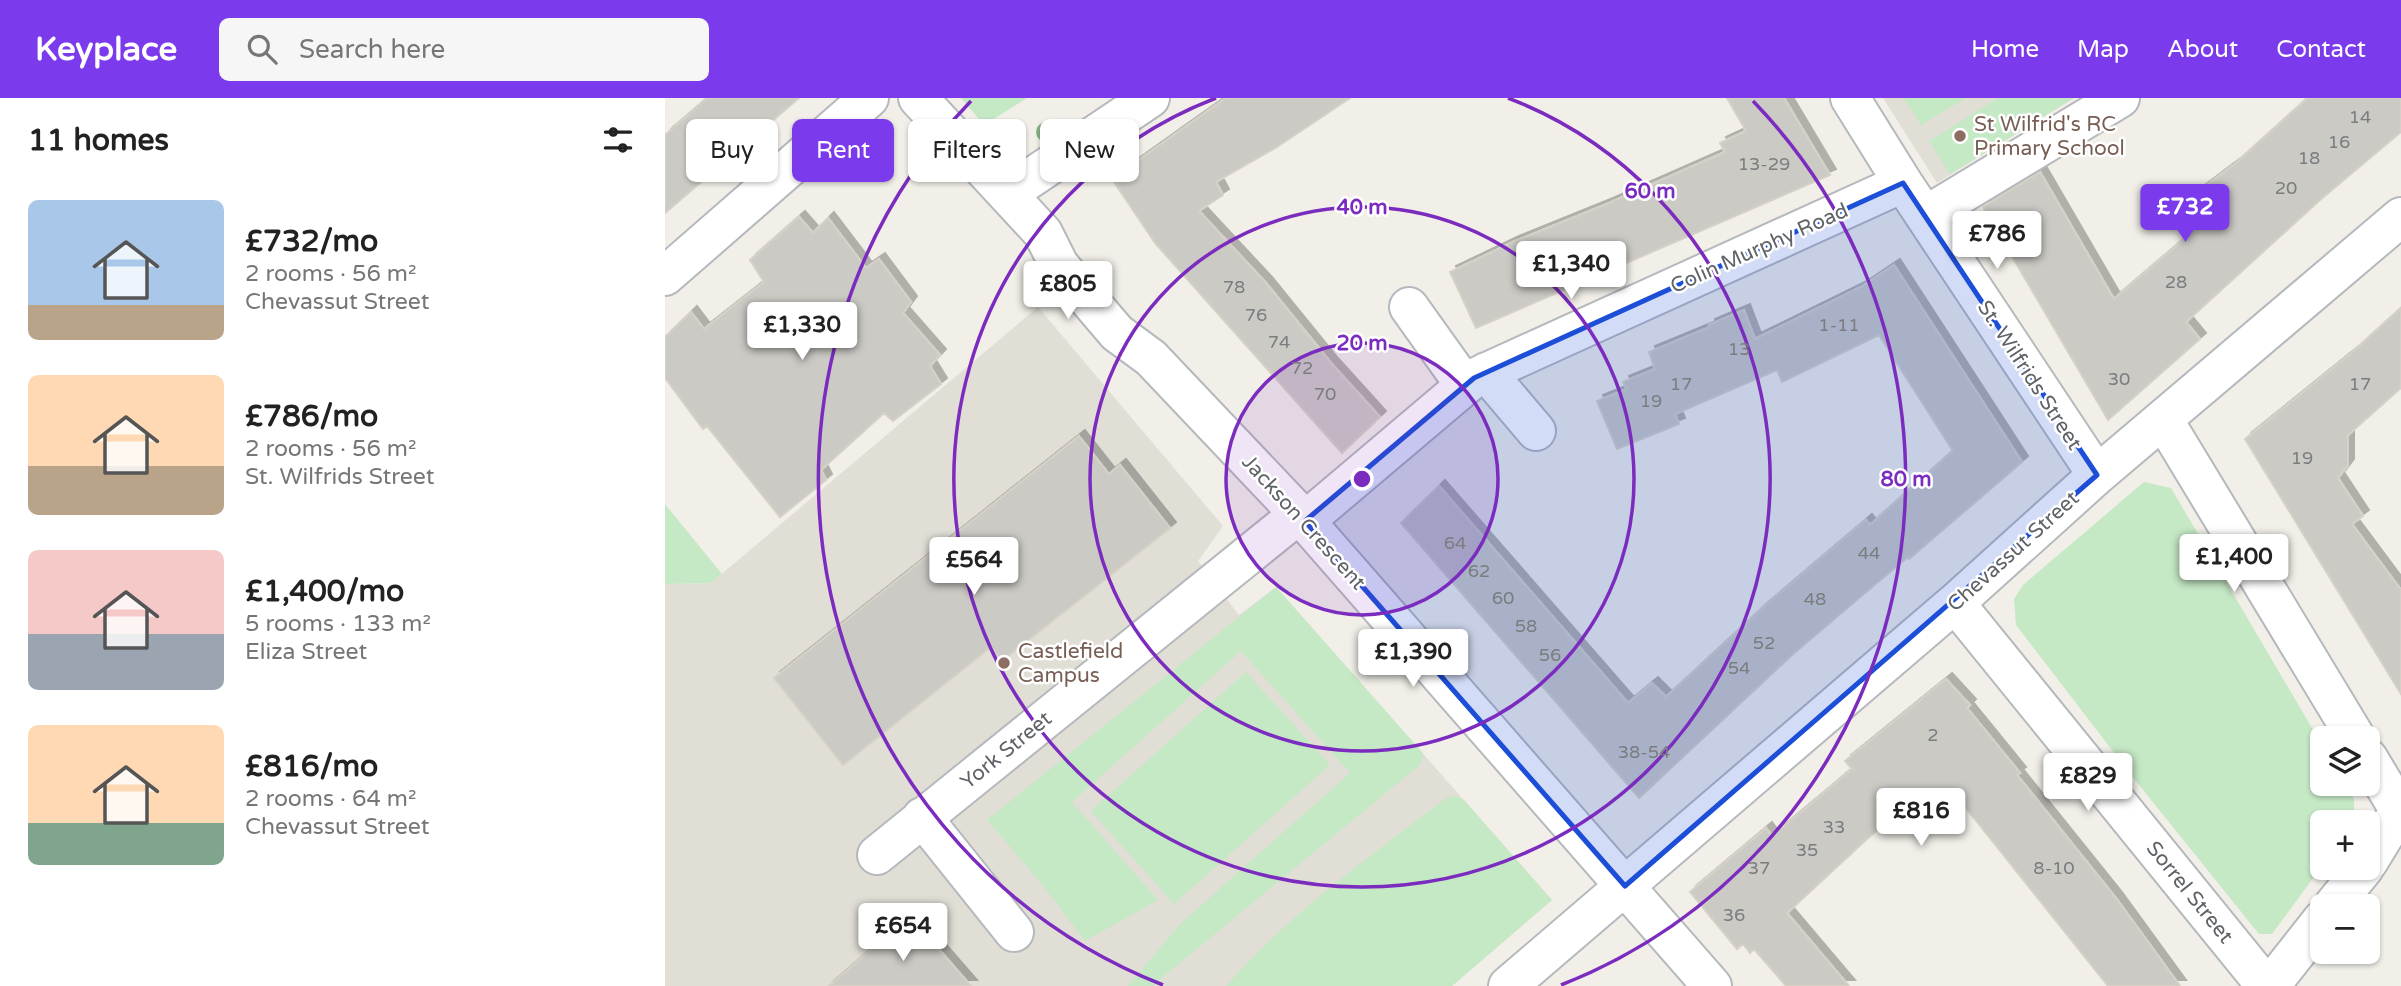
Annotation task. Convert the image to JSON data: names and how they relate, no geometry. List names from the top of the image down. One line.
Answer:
{"streets":{"street":["Colin Murphy Road","St. Wilfrids Street","Jackson Crescent","Chevassut Street","York Street","Sorrel Street"]},"crossings":[["Colin Murphy Road","St. Wilfrids Street"],["Colin Murphy Road","Jackson Crescent"],["Colin Murphy Road","York Street"],["St. Wilfrids Street","Chevassut Street"],["Jackson Crescent","Chevassut Street"],["Jackson Crescent","York Street"],["Chevassut Street","Sorrel Street"]],"places":["St Wilfrid's RC Primary School","Castlefield Campus"],"house_numbers":["14","16","18","13-29","20","28","78","76","1-11","74","13","72","30","17","17","70","19","19","64","44","62","60","48","58","52","56","54","2","38-54","33","35","37","8-10","36"],"page":{"header":"Keyplace","search":"Search here","nav":["Home","Map","About","Contact"],"heading":"11 homes","chip":["Buy","Rent","Filters","New"],"list":[{"name":"£732/mo","note":"2 rooms · 56 m² · Chevassut Street"},{"name":"£786/mo","note":"2 rooms · 56 m² · St. Wilfrids Street"},{"name":"£1,400/mo","note":"5 rooms · 133 m² · Eliza Street"},{"name":"£816/mo","note":"2 rooms · 64 m² · Chevassut Street"}],"price":["£732","£786","£1,340","£805","£1,330","£1,400","£564","£1,390","£829","£816","£654"],"map_buttons":["+","−"]},"rings":["60 m","40 m","20 m","80 m"]}
